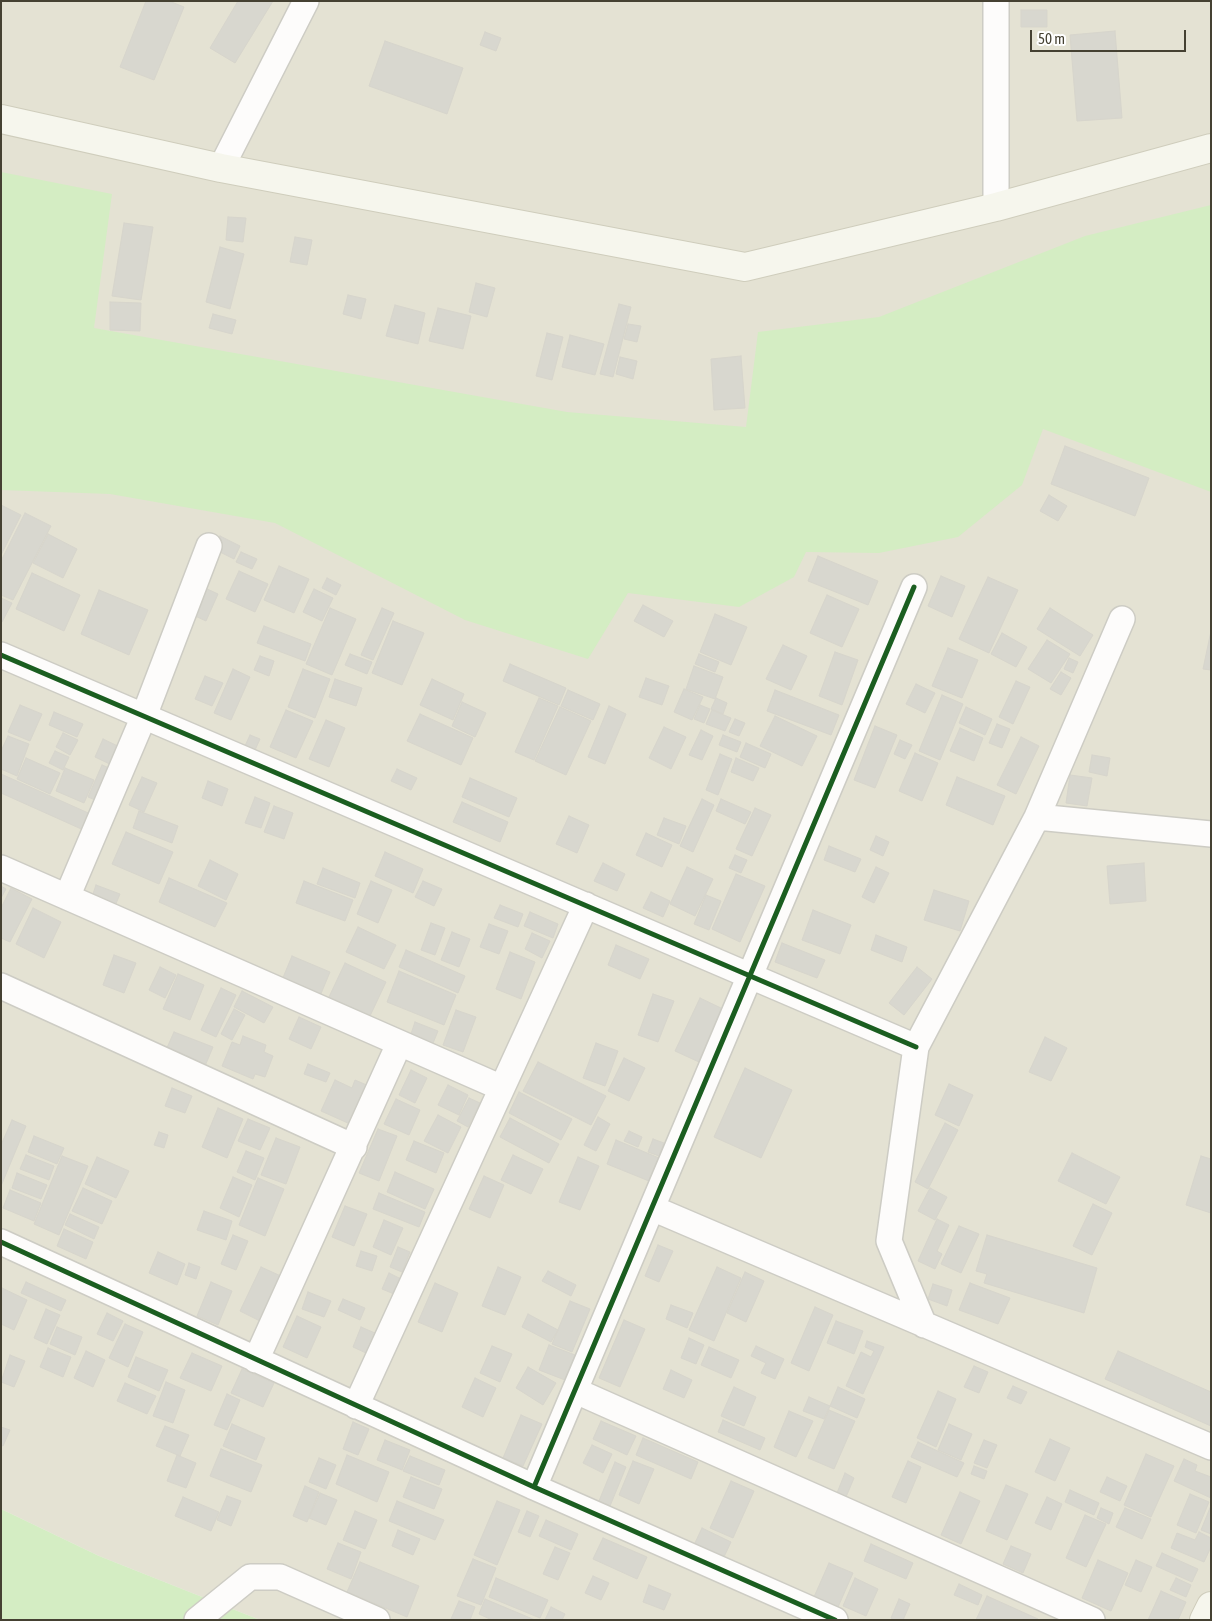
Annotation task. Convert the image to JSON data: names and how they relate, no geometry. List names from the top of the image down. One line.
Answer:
{"scale_bar":"50 m"}
